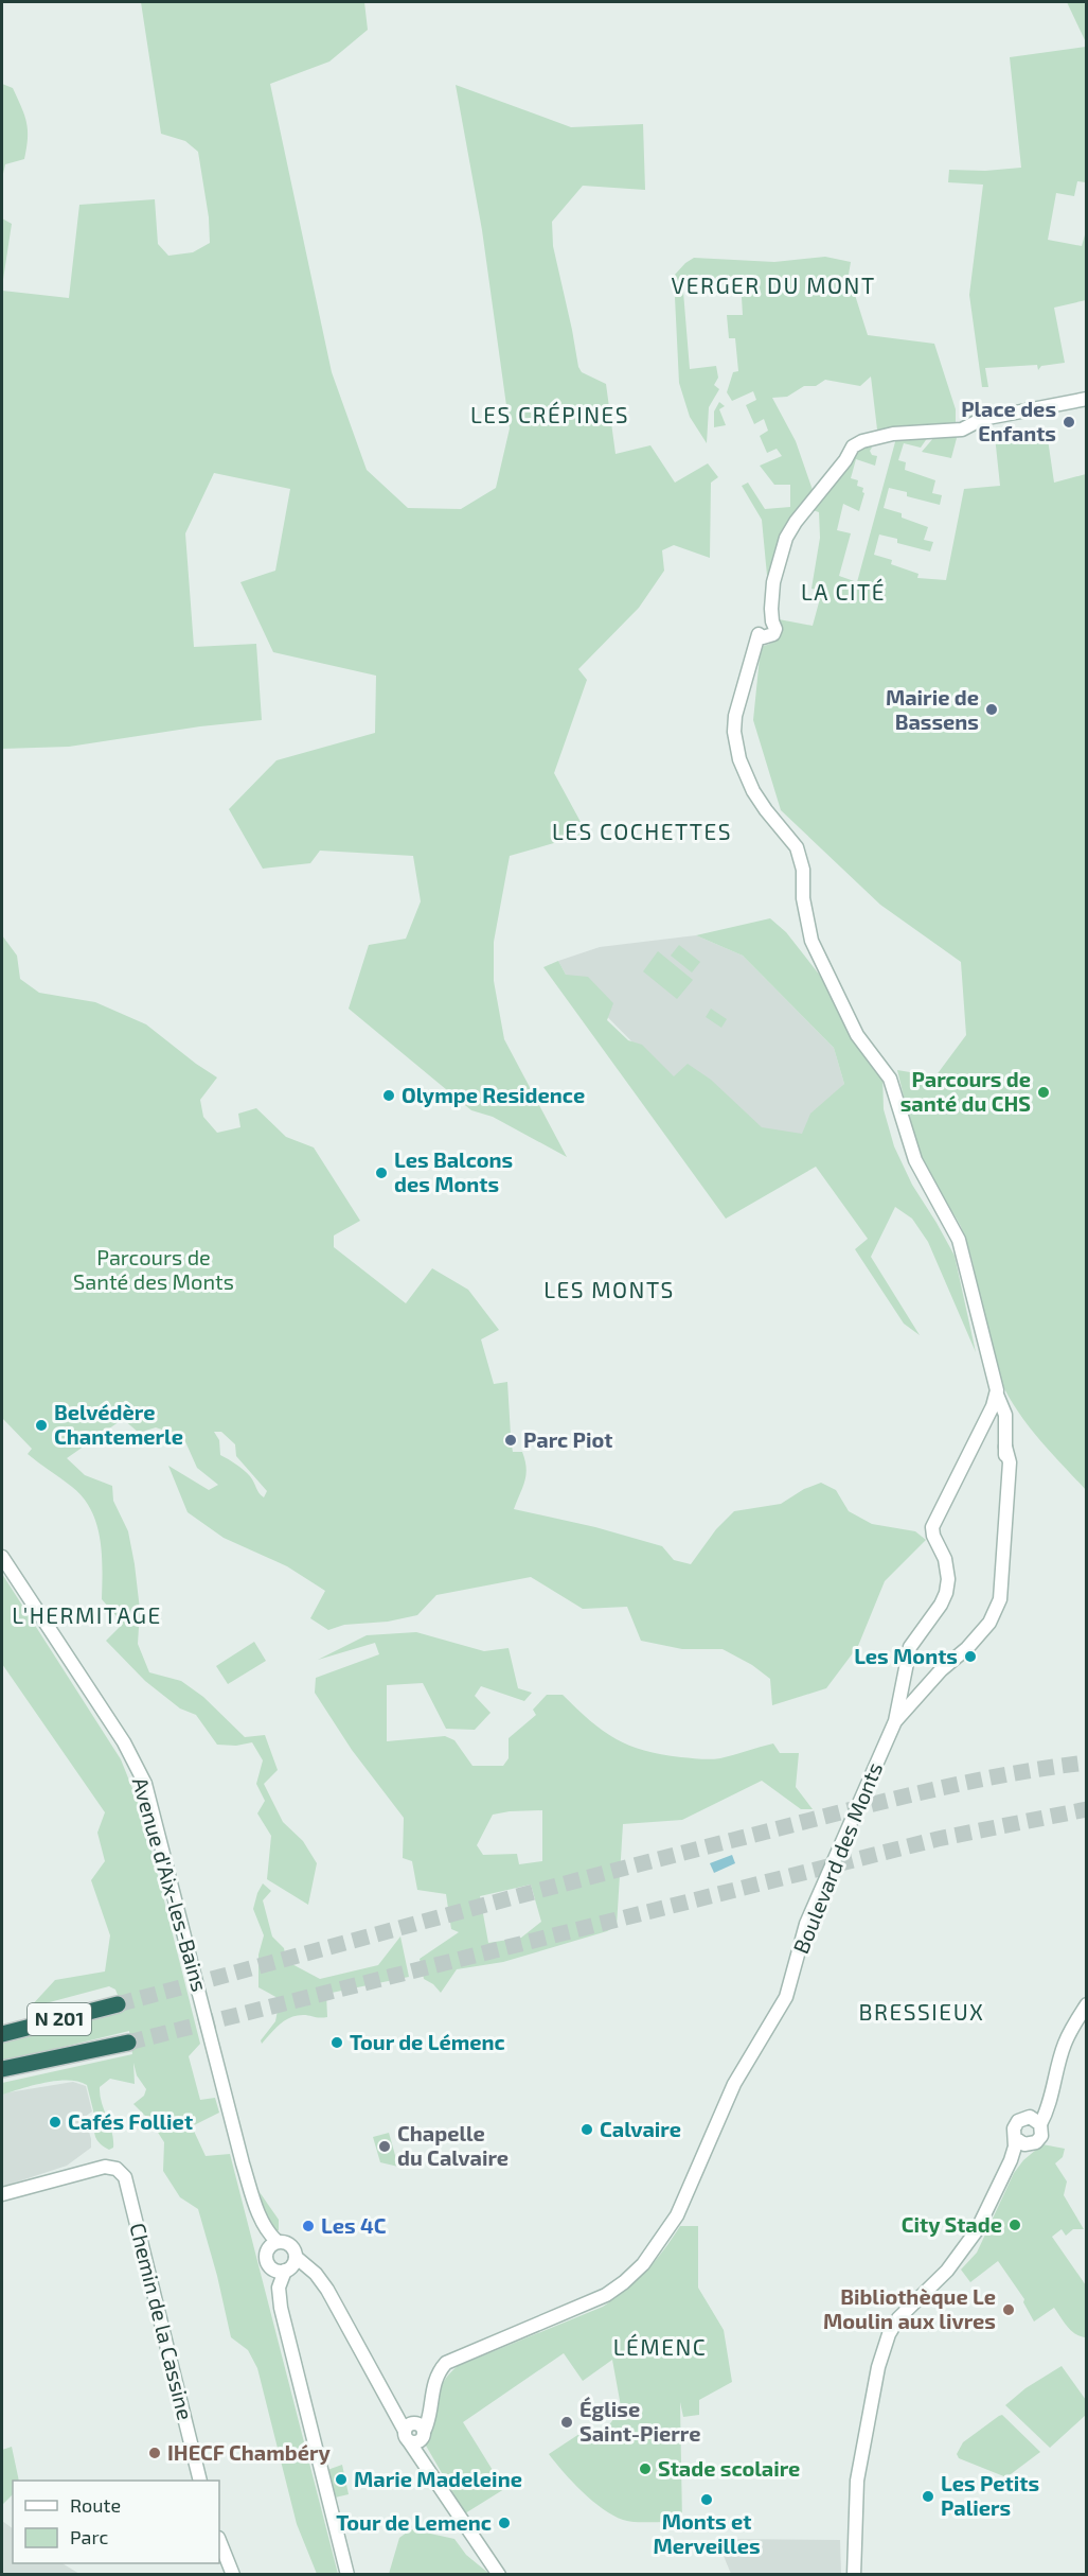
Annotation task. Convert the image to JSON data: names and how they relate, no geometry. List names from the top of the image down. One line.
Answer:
{"streets":{"highway":["N 201"],"street":["Boulevard des Monts","Avenue d'Aix-les-Bains","Chemin de la Cassine"]},"districts":["VERGER DU MONT","LES CRÉPINES","LA CITÉ","LES COCHETTES","LES MONTS","L'HERMITAGE","BRESSIEUX","LÉMENC"],"parks":["Parcours de Santé des Monts"],"places":["Place des Enfants","Mairie de Bassens","Parcours de santé du CHS","Olympe Residence","Les Balcons des Monts","Belvédère Chantemerle","Parc Piot","Les Monts","Tour de Lémenc","Cafés Folliet","Calvaire","Chapelle du Calvaire","City Stade","Les 4C","Bibliothèque Le Moulin aux livres","Église Saint-Pierre","IHECF Chambéry","Stade scolaire","Marie Madeleine","Les Petits Paliers","Monts et Merveilles","Tour de Lemenc"],"legend":["Route","Parc"]}
